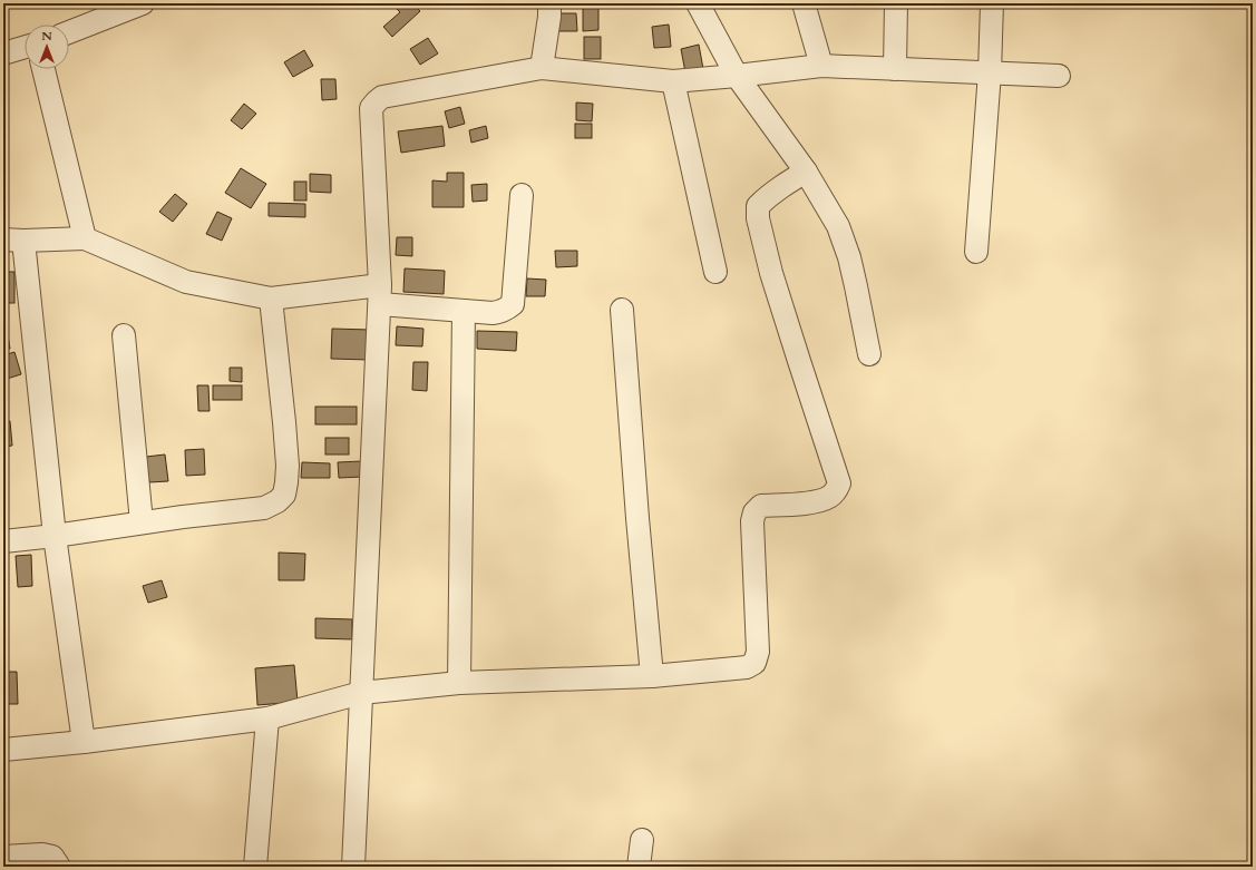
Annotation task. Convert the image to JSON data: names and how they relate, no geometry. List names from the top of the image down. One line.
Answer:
{"north":"top"}
